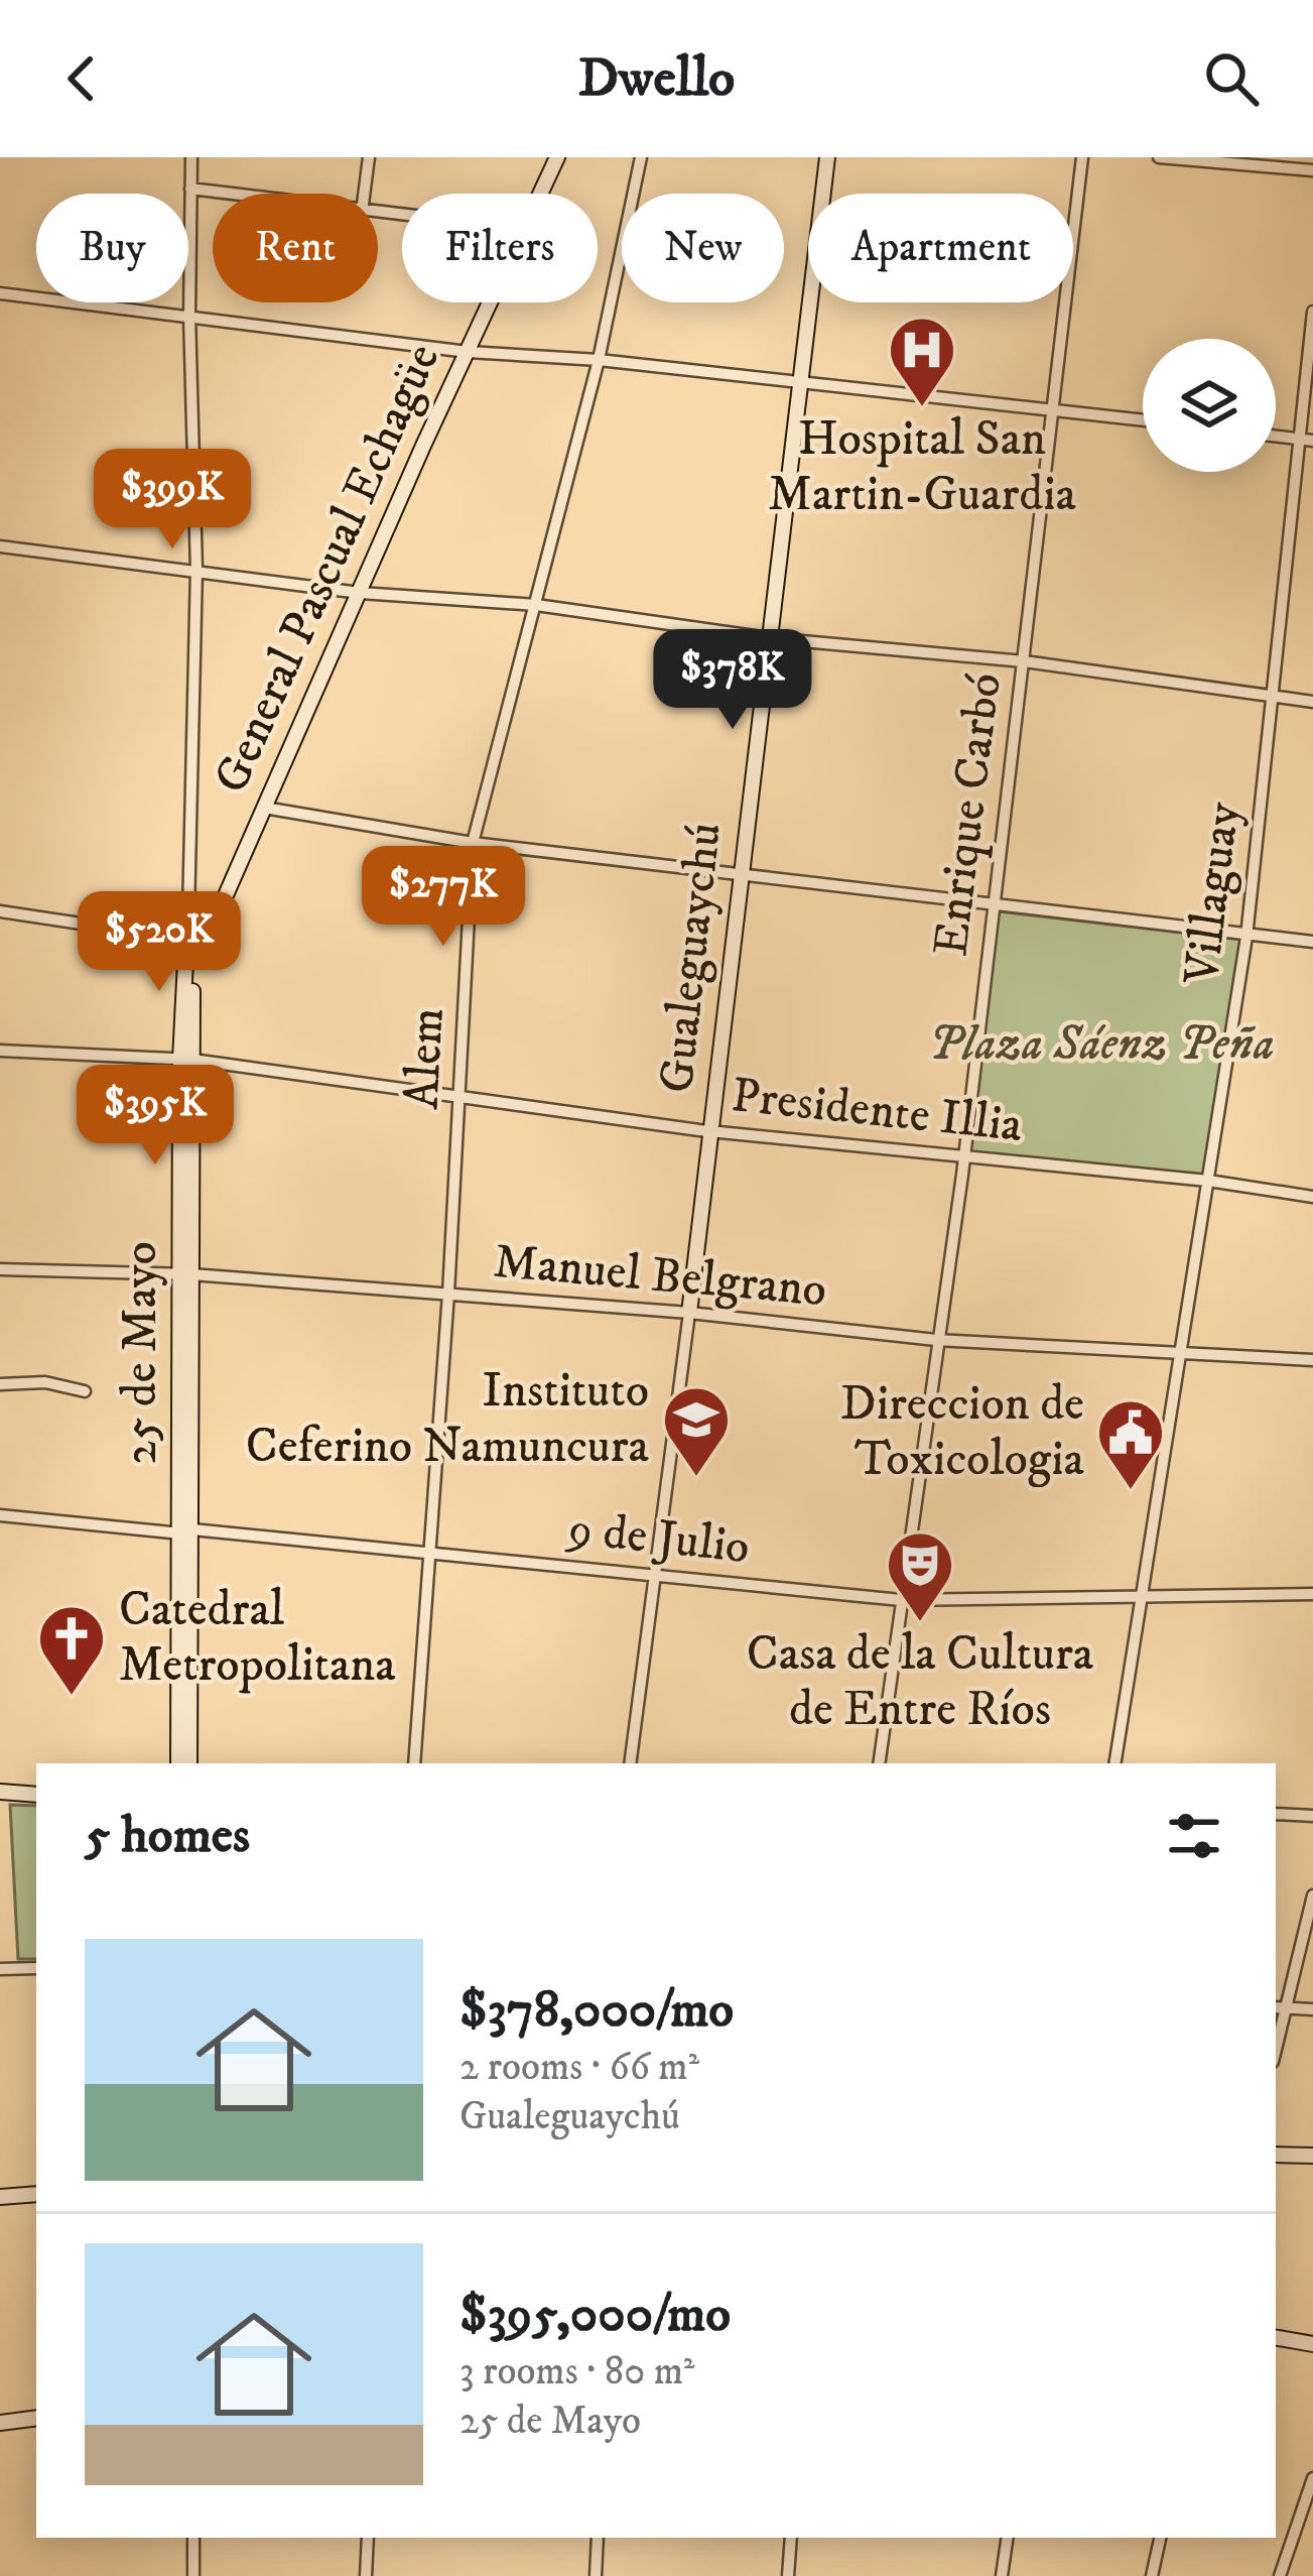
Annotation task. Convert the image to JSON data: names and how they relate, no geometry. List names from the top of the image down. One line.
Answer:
{"streets":{"street":["General Pascual Echagüe","Enrique Carbó","Villaguay","Gualeguaychú","Alem","Presidente Illia","Manuel Belgrano","25 de Mayo","9 de Julio"]},"crossings":[["General Pascual Echagüe","25 de Mayo"],["Enrique Carbó","Presidente Illia"],["Enrique Carbó","Manuel Belgrano"],["Enrique Carbó","9 de Julio"],["Villaguay","Presidente Illia"],["Villaguay","Manuel Belgrano"],["Villaguay","9 de Julio"],["Gualeguaychú","Presidente Illia"],["Gualeguaychú","Manuel Belgrano"],["Gualeguaychú","9 de Julio"],["Alem","Presidente Illia"],["Alem","Manuel Belgrano"],["Alem","9 de Julio"],["Presidente Illia","25 de Mayo"],["Manuel Belgrano","25 de Mayo"],["25 de Mayo","9 de Julio"]],"parks":["Plaza Sáenz Peña"],"places":{"hospital":["Hospital San Martin-Guardia"],"school or university":["Instituto Ceferino Namuncura"],"public building":["Direccion de Toxicologia"],"theatre":["Casa de la Cultura de Entre Ríos"],"church":["Catedral Metropolitana"]},"page":{"header":"Dwello","chip":["Buy","Rent","Filters","New","Apartment"],"price":["$399K","$378K","$277K","$520K","$395K"],"heading":"5 homes","list":[{"name":"$378,000/mo","note":"2 rooms · 66 m² · Gualeguaychú"},{"name":"$395,000/mo","note":"3 rooms · 80 m² · 25 de Mayo"}]}}
